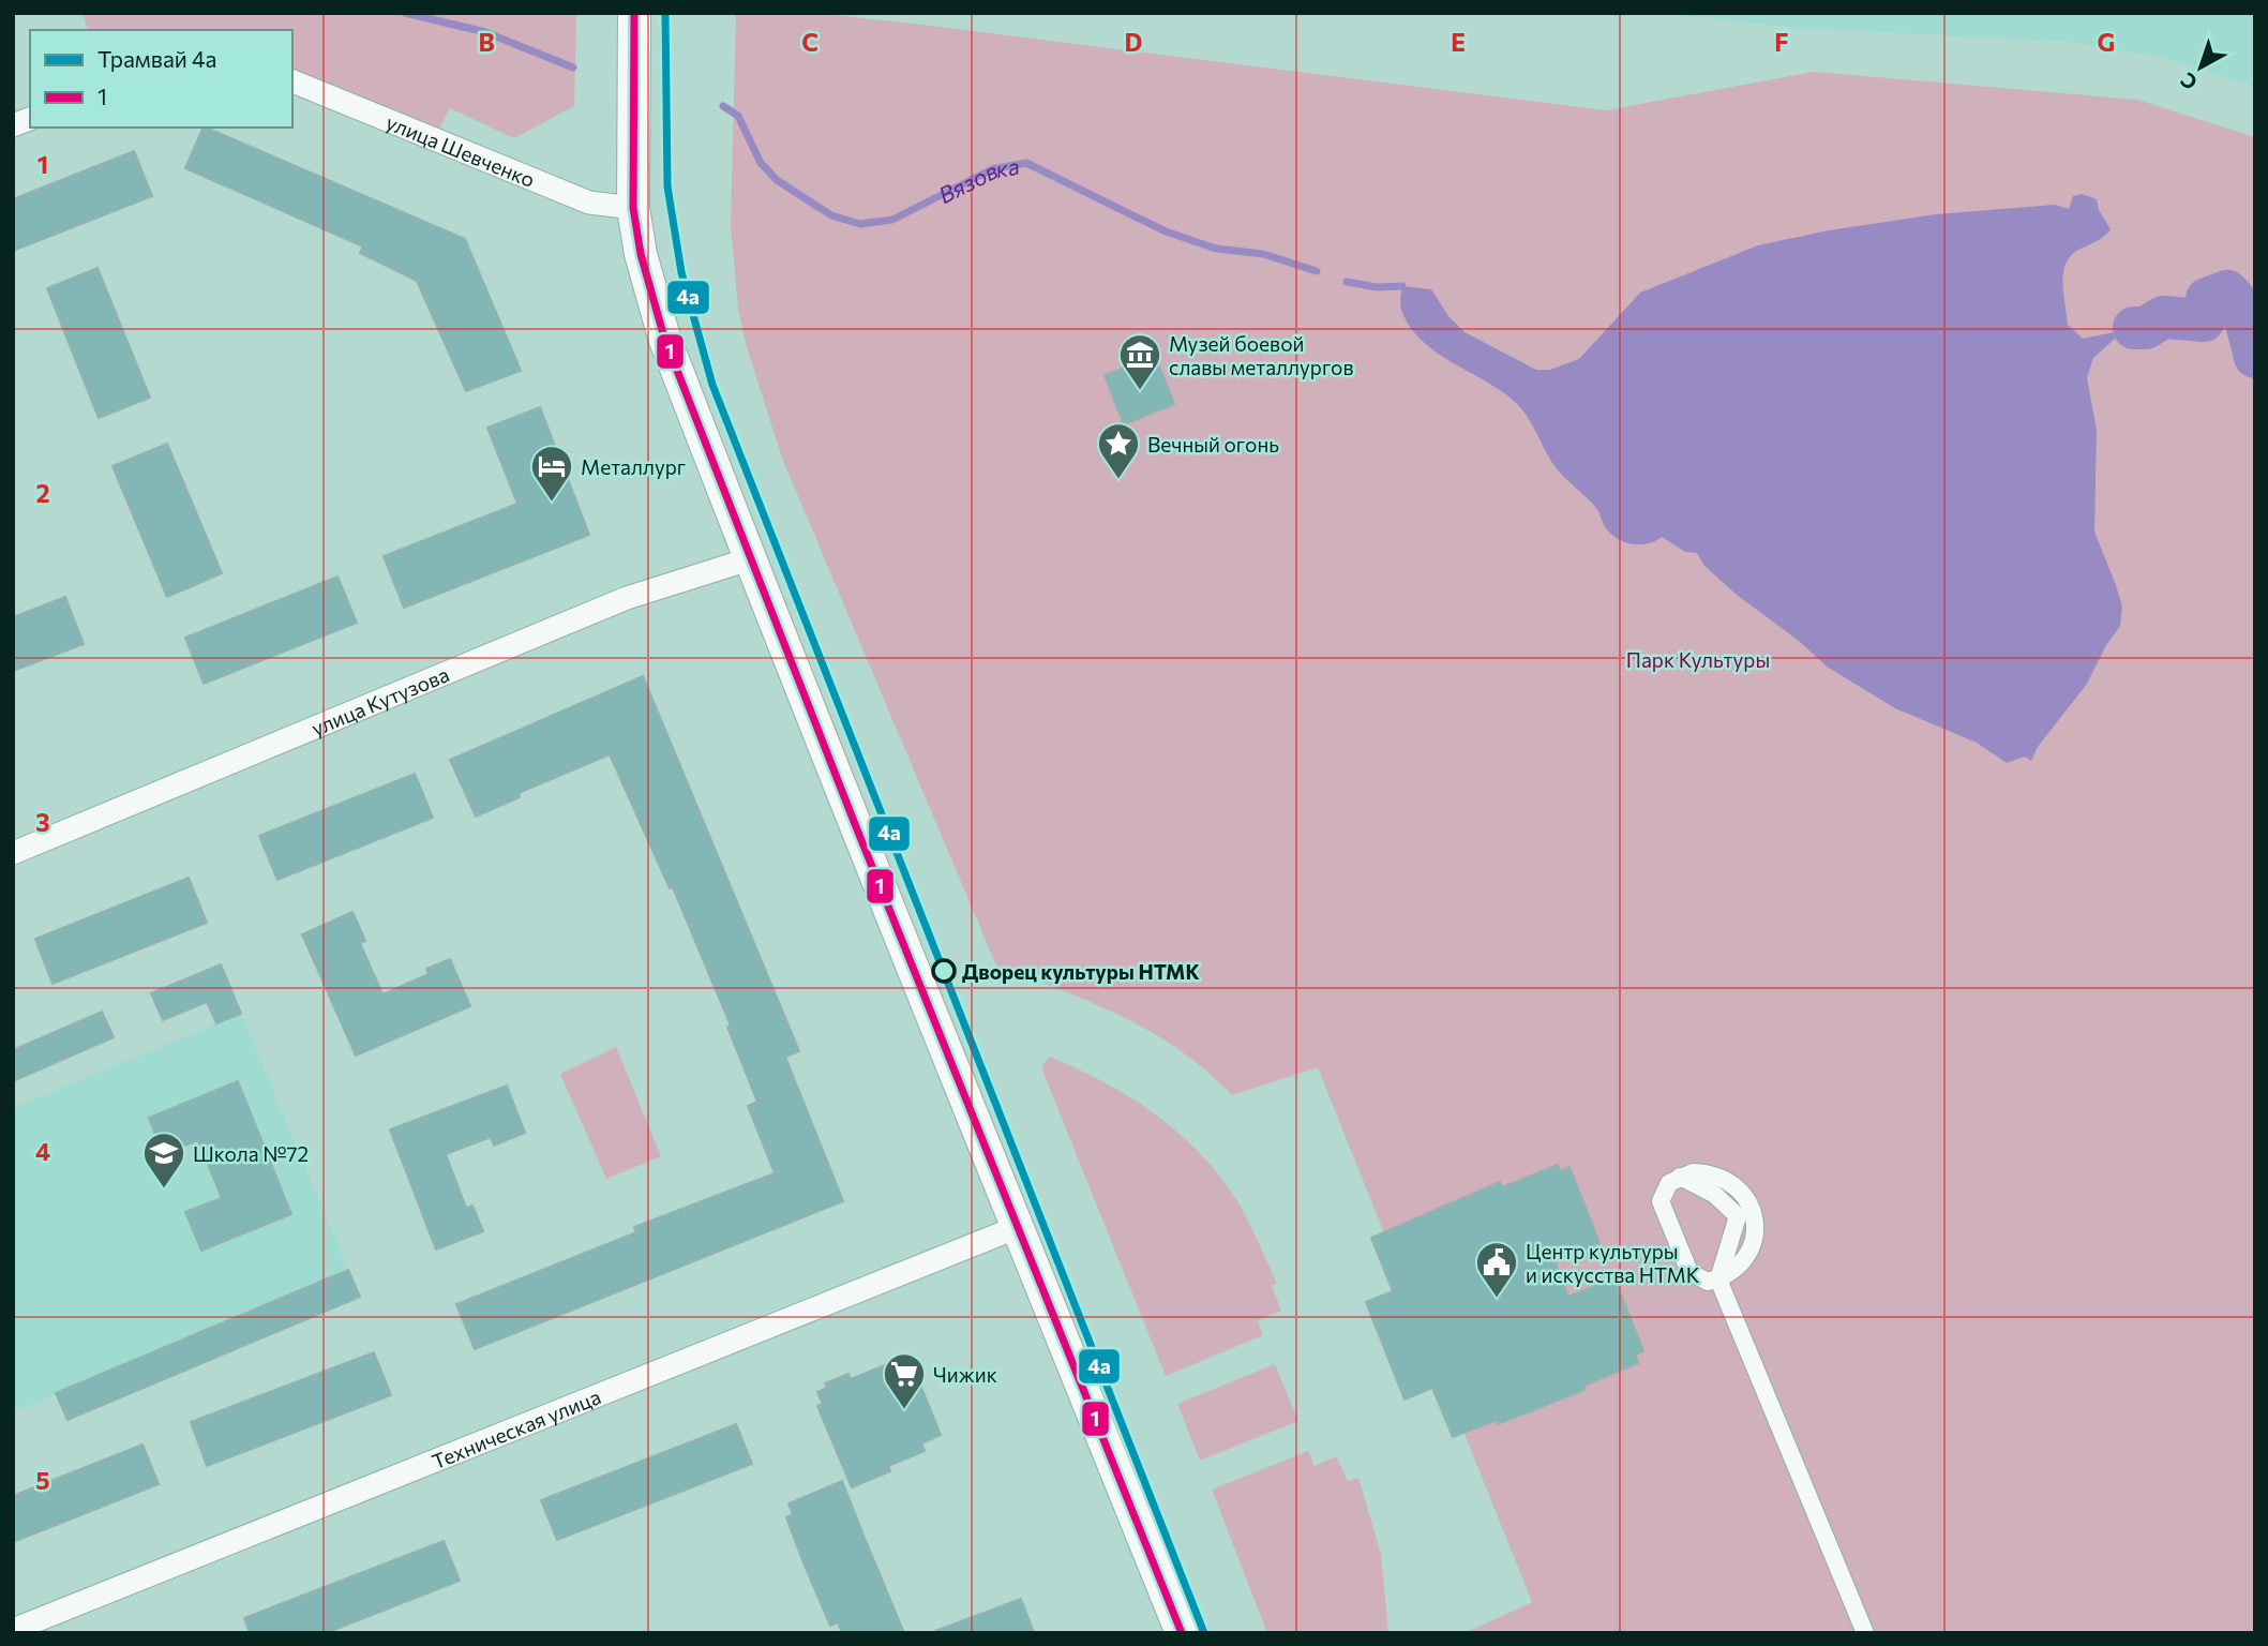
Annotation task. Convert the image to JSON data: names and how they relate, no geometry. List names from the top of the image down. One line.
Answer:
{"streets":{"street":["улица Шевченко","улица Кутузова","Техническая улица"]},"water":["Вязовка"],"parks":["Парк Культуры"],"places":{"museum":["Музей боевой славы металлургов"],"place":["Вечный огонь"],"hotel":["Металлург"],"other":["Дворец культуры НТМК"],"school or university":["Школа №72"],"public building":["Центр культуры и искусства НТМК"],"supermarket":["Чижик"]},"lines":["tram line 4а","transit line 1"],"legend":["Трамвай 4а","1"],"north":"bottom left","grid":{"columns":["B","C","D","E","F","G"],"rows":["1","2","3","4","5"]}}
